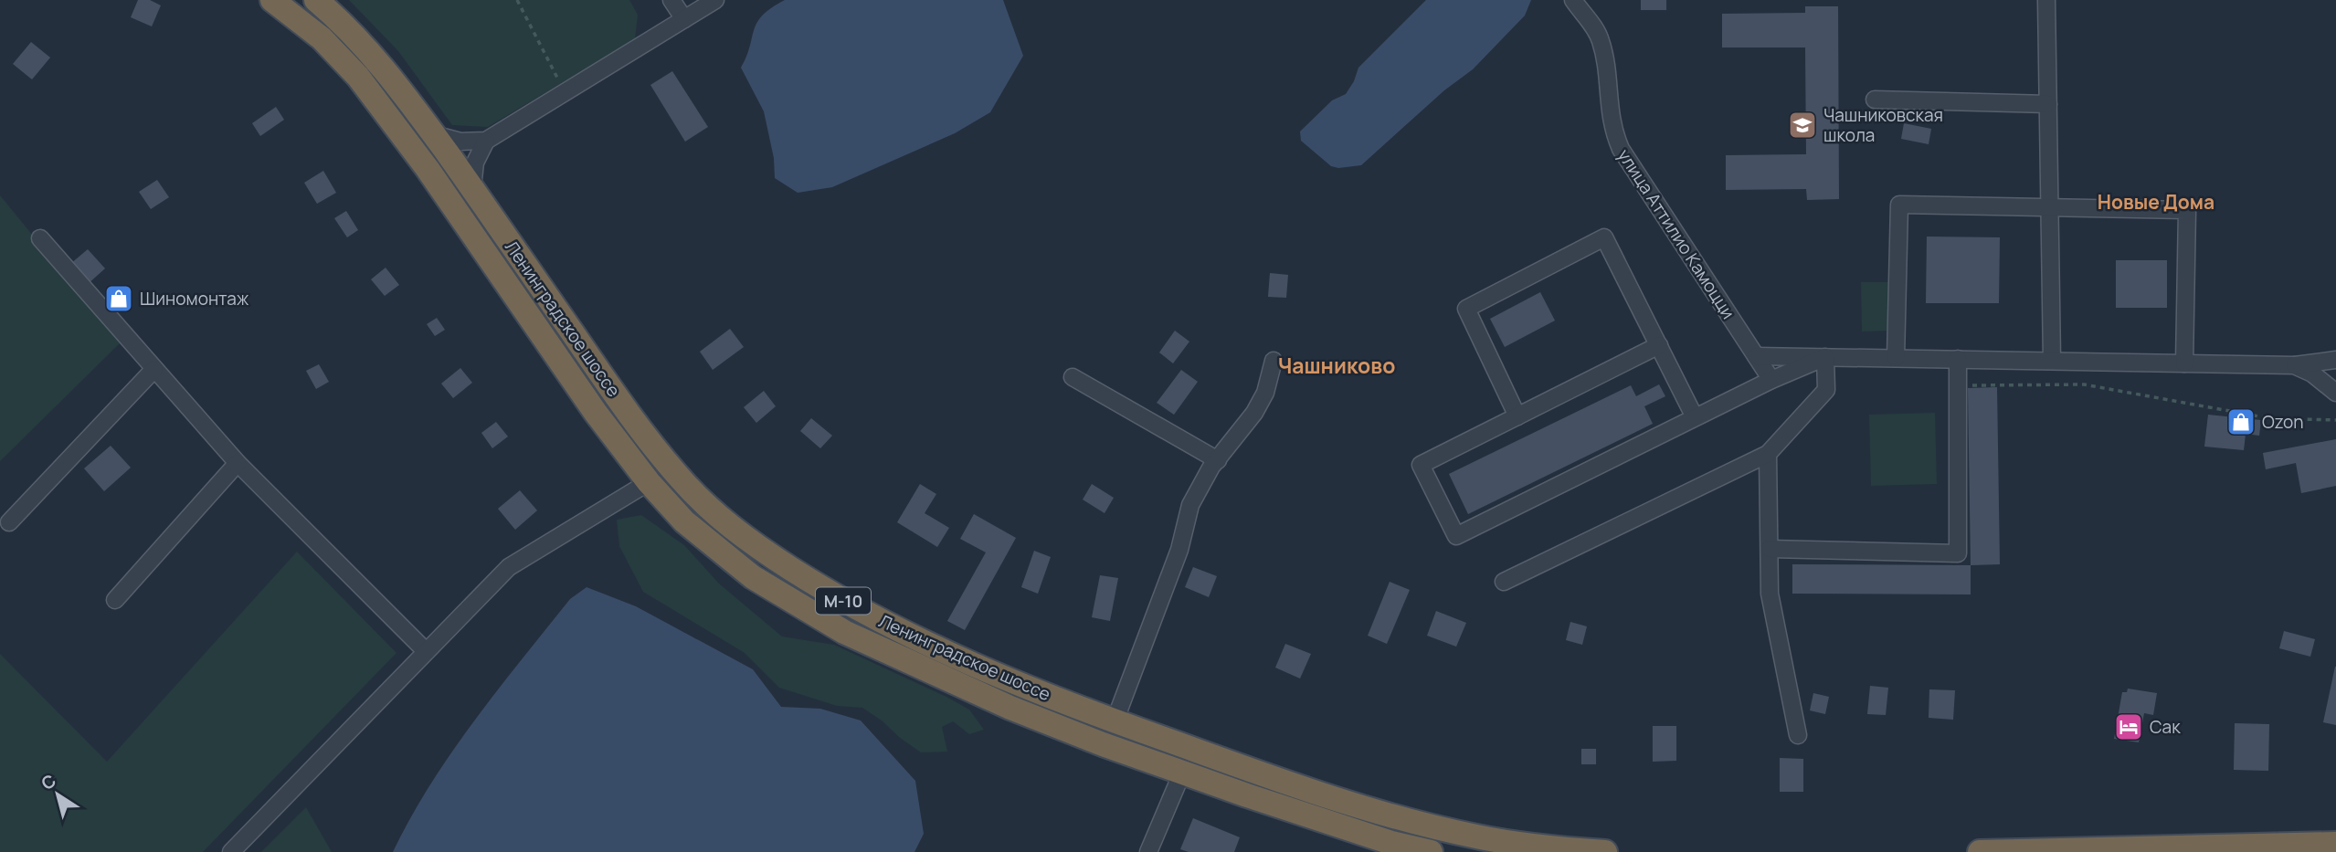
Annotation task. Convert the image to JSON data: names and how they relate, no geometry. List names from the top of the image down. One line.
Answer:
{"streets":{"highway":["Ленинградское шоссе","М-10"],"street":["улица Аттилио Камоцци"]},"districts":["Новые Дома","Чашниково"],"places":{"school or university":["Чашниковская школа"],"shop":["Шиномонтаж","Ozon"],"hotel":["Сак"]},"north":"top left"}
